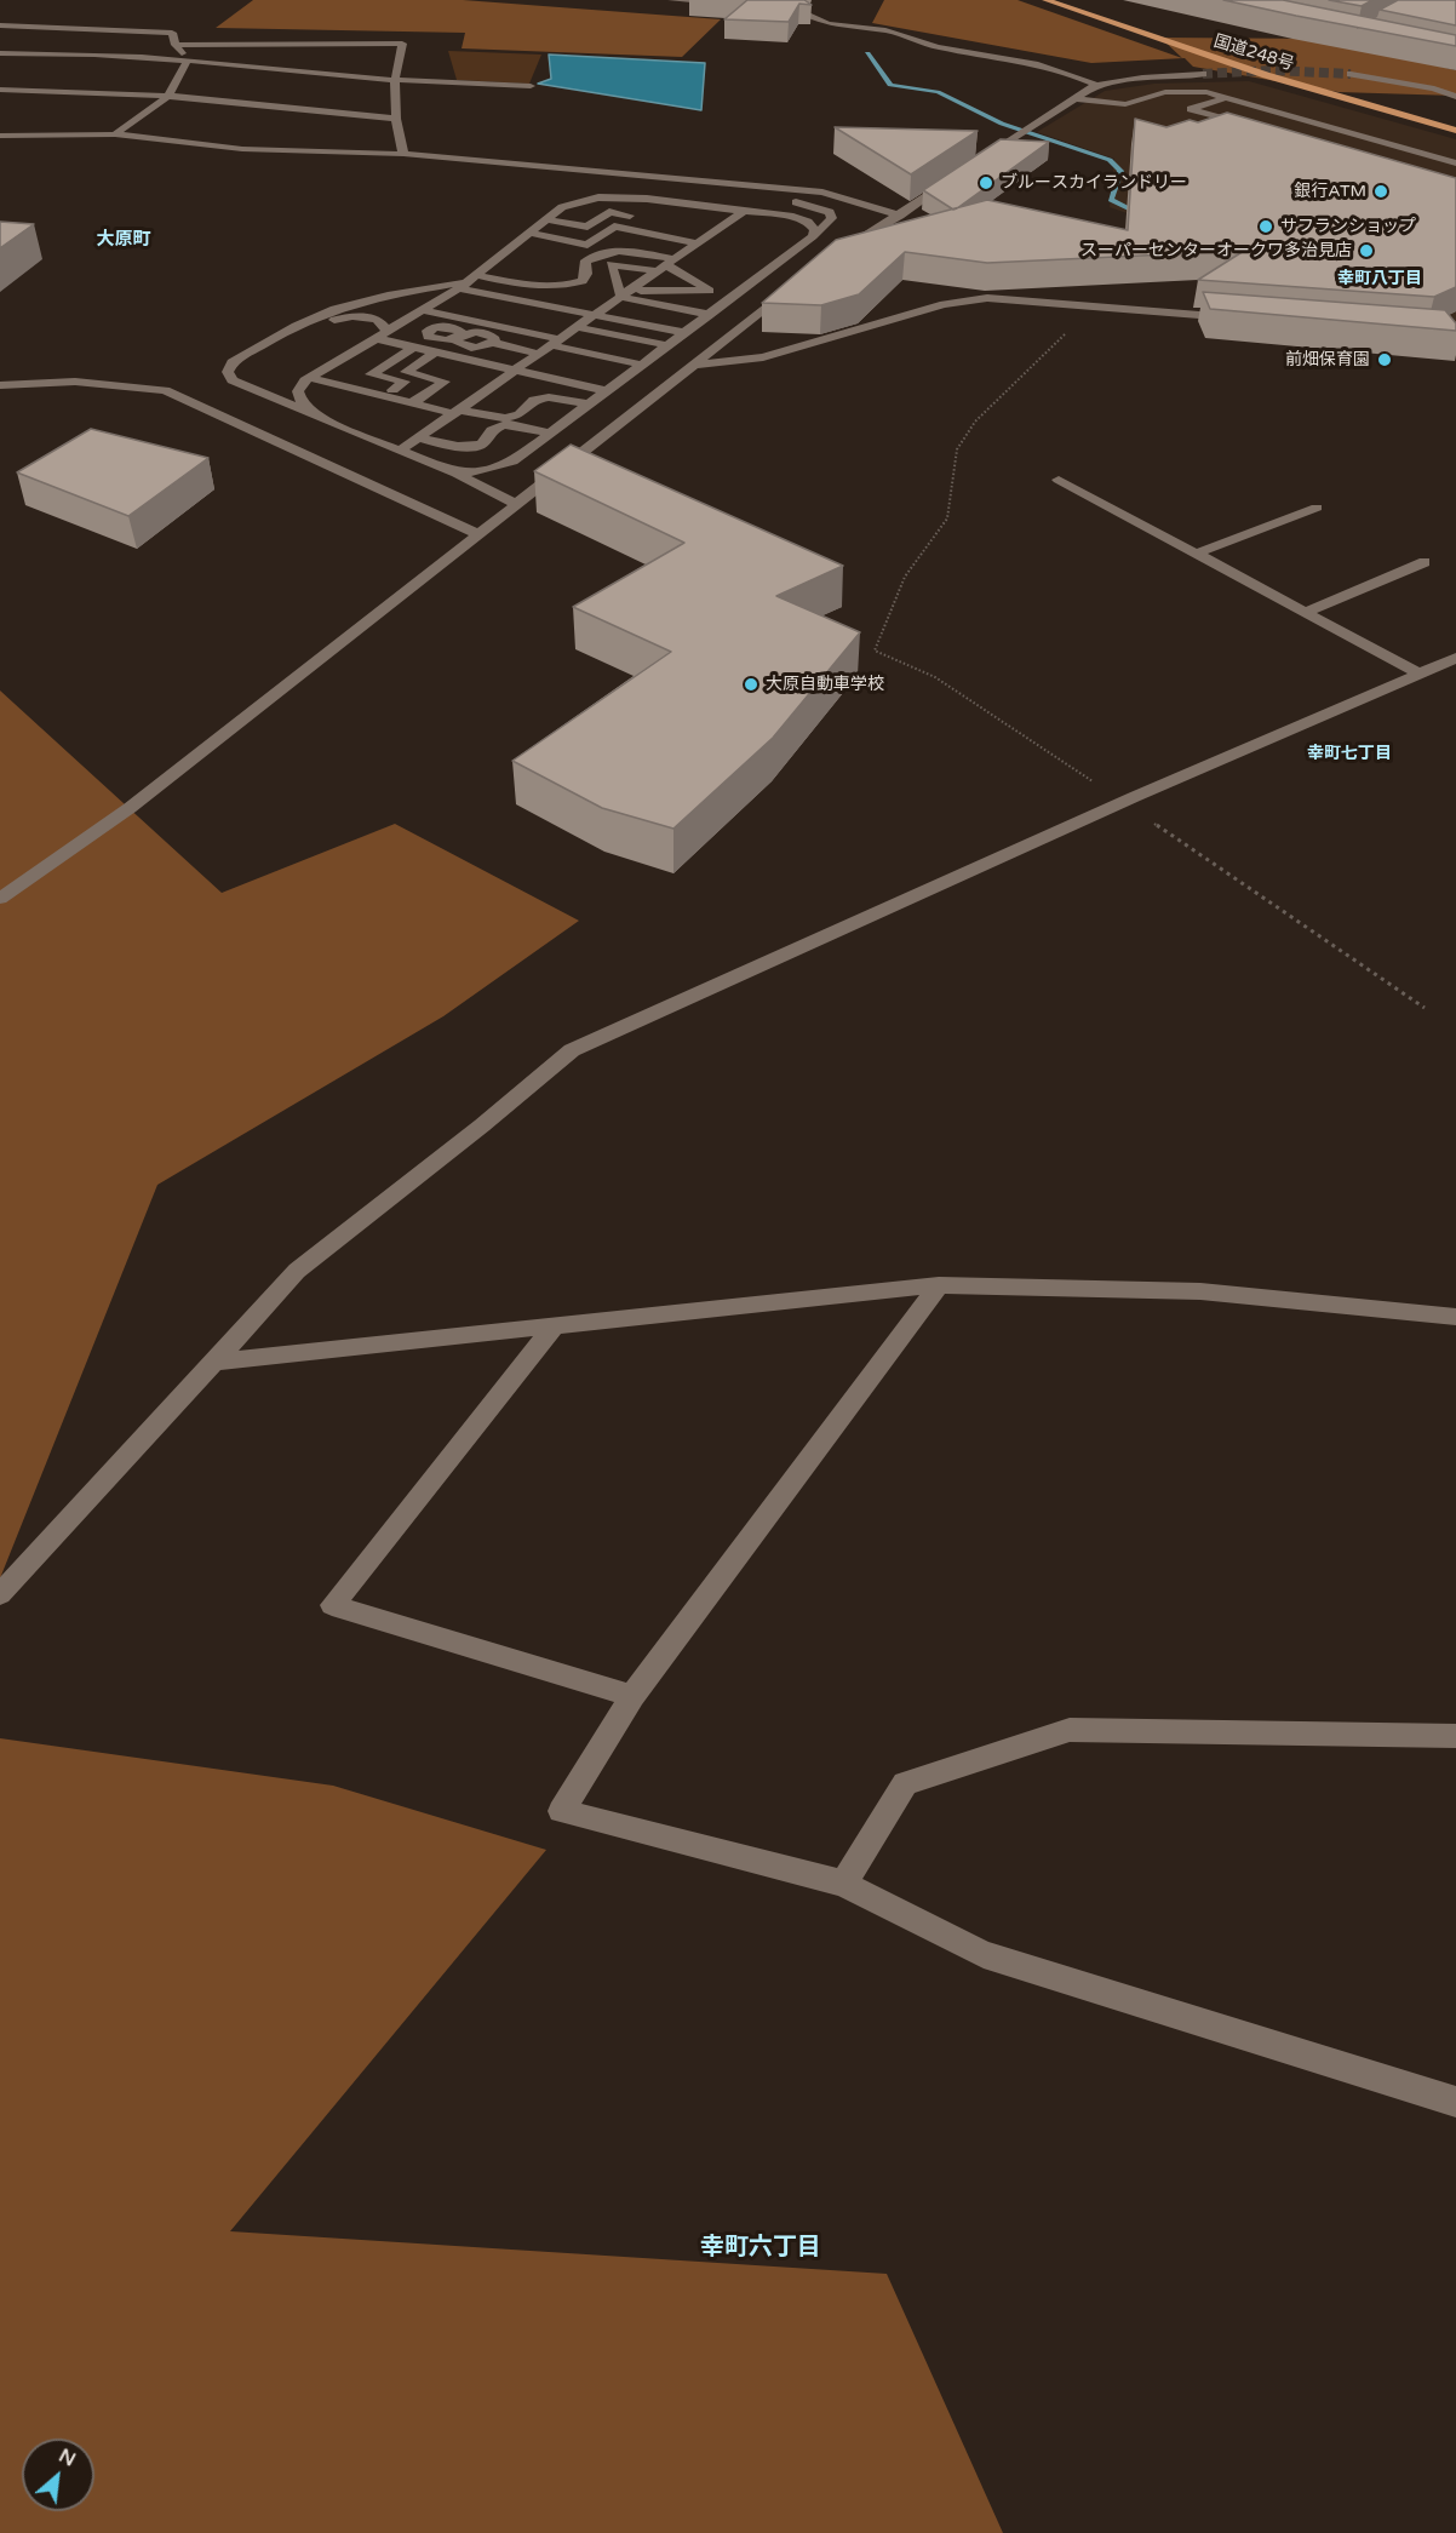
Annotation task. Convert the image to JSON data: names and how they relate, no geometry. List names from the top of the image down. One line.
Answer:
{"streets":{"highway":["国道248号"]},"districts":["大原町","幸町八丁目","幸町七丁目","幸町六丁目"],"places":["ブルースカイランドリー","銀行ATM","サフランショップ","スーパーセンターオークワ多治見店","前畑保育園","大原自動車学校"],"north":"top right"}
